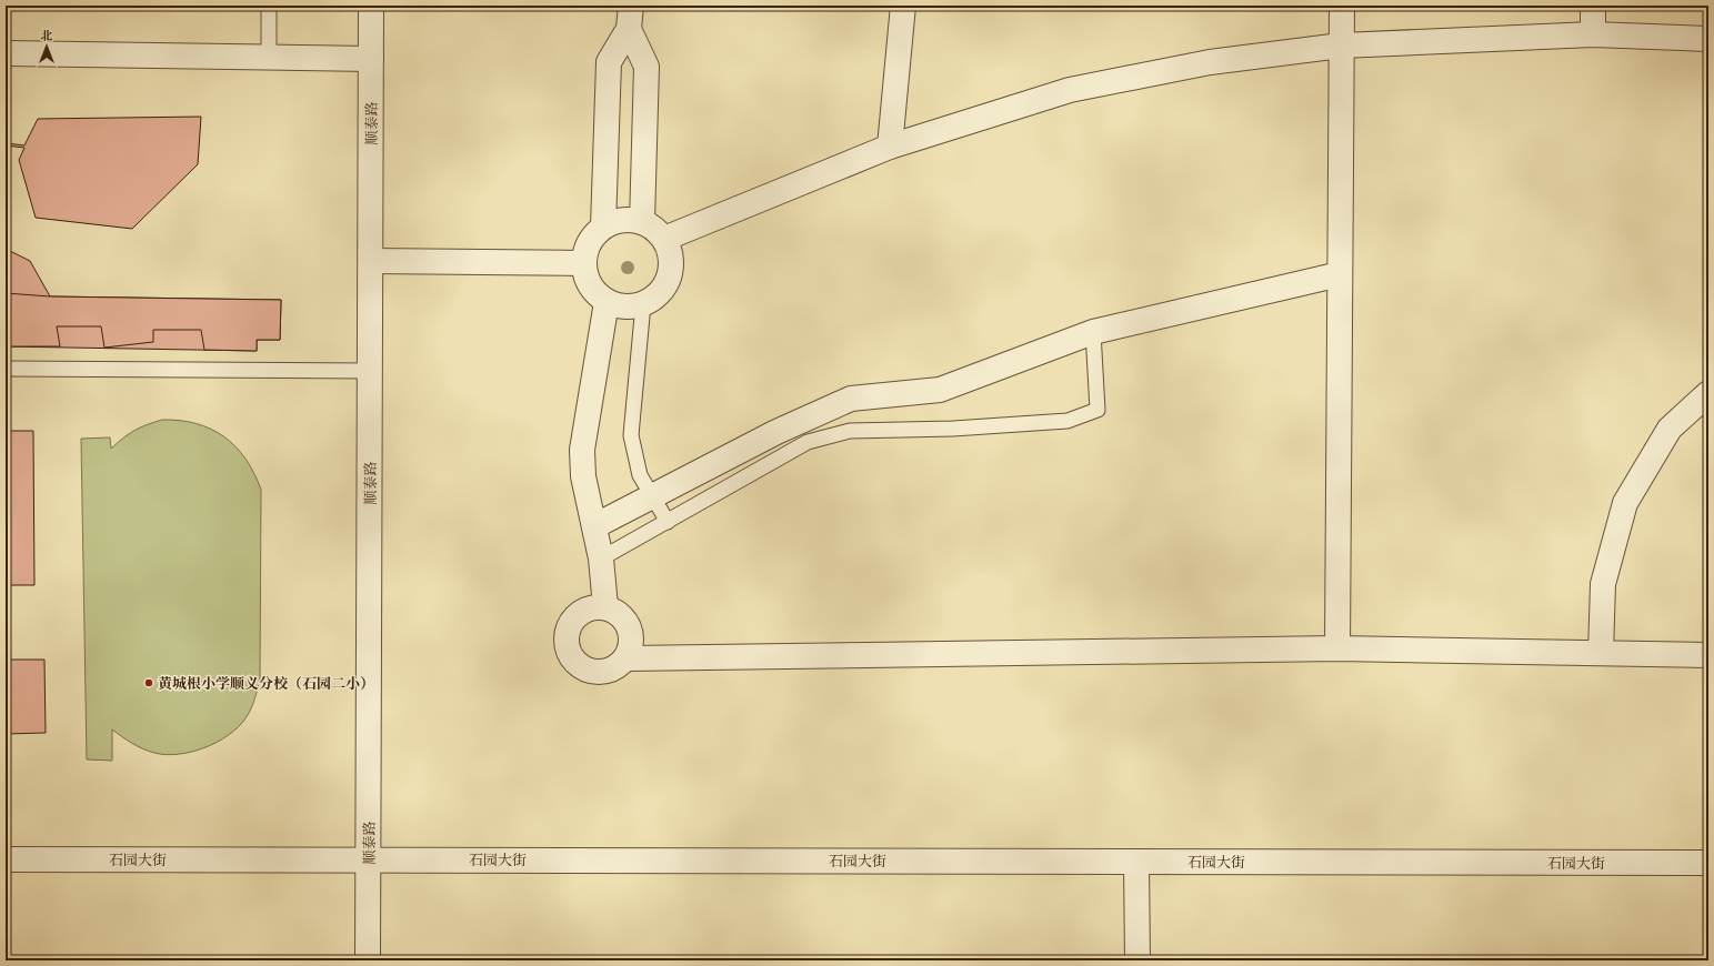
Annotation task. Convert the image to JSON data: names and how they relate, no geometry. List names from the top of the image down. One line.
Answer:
{"streets":{"street":["顺泰路","石园大街"]},"crossings":[["顺泰路","石园大街"]],"places":["黄城根小学顺义分校（石园二小）"],"north":"top"}
